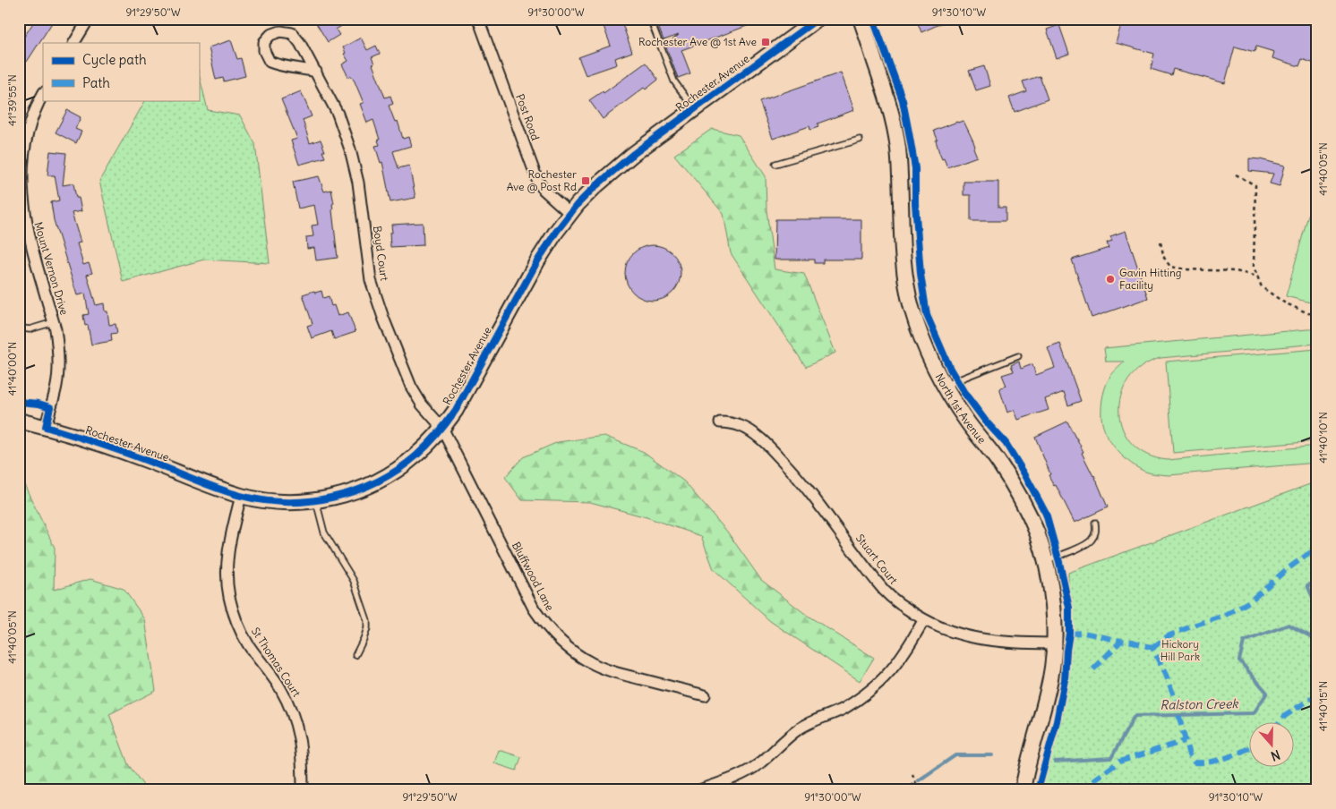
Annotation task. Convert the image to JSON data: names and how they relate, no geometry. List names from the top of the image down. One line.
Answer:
{"streets":{"main road":["Rochester Avenue","North 1st Avenue"],"street":["Post Road","Boyd Court","Mount Vernon Drive","Stuart Court","Bluffwood Lane","St Thomas Court"]},"crossings":[["Rochester Avenue","Post Road"],["Rochester Avenue","Boyd Court"],["Rochester Avenue","Mount Vernon Drive"],["Rochester Avenue","Bluffwood Lane"],["Rochester Avenue","St Thomas Court"],["Boyd Court","Bluffwood Lane"],["North 1st Avenue","Stuart Court"]],"water":["Ralston Creek"],"parks":["Hickory Hill Park"],"places":{"transit":["Rochester Ave @ 1st Ave","Rochester Ave @ Post Rd"],"other":["Gavin Hitting Facility"]},"legend":["Cycle path","Path"],"north":"bottom","coordinates":["91°29'50\"W","91°30'00\"W","91°30'10\"W","41°39'55\"N","41°40'05\"N","41°40'00\"N","41°40'10\"N","41°40'15\"N"]}
